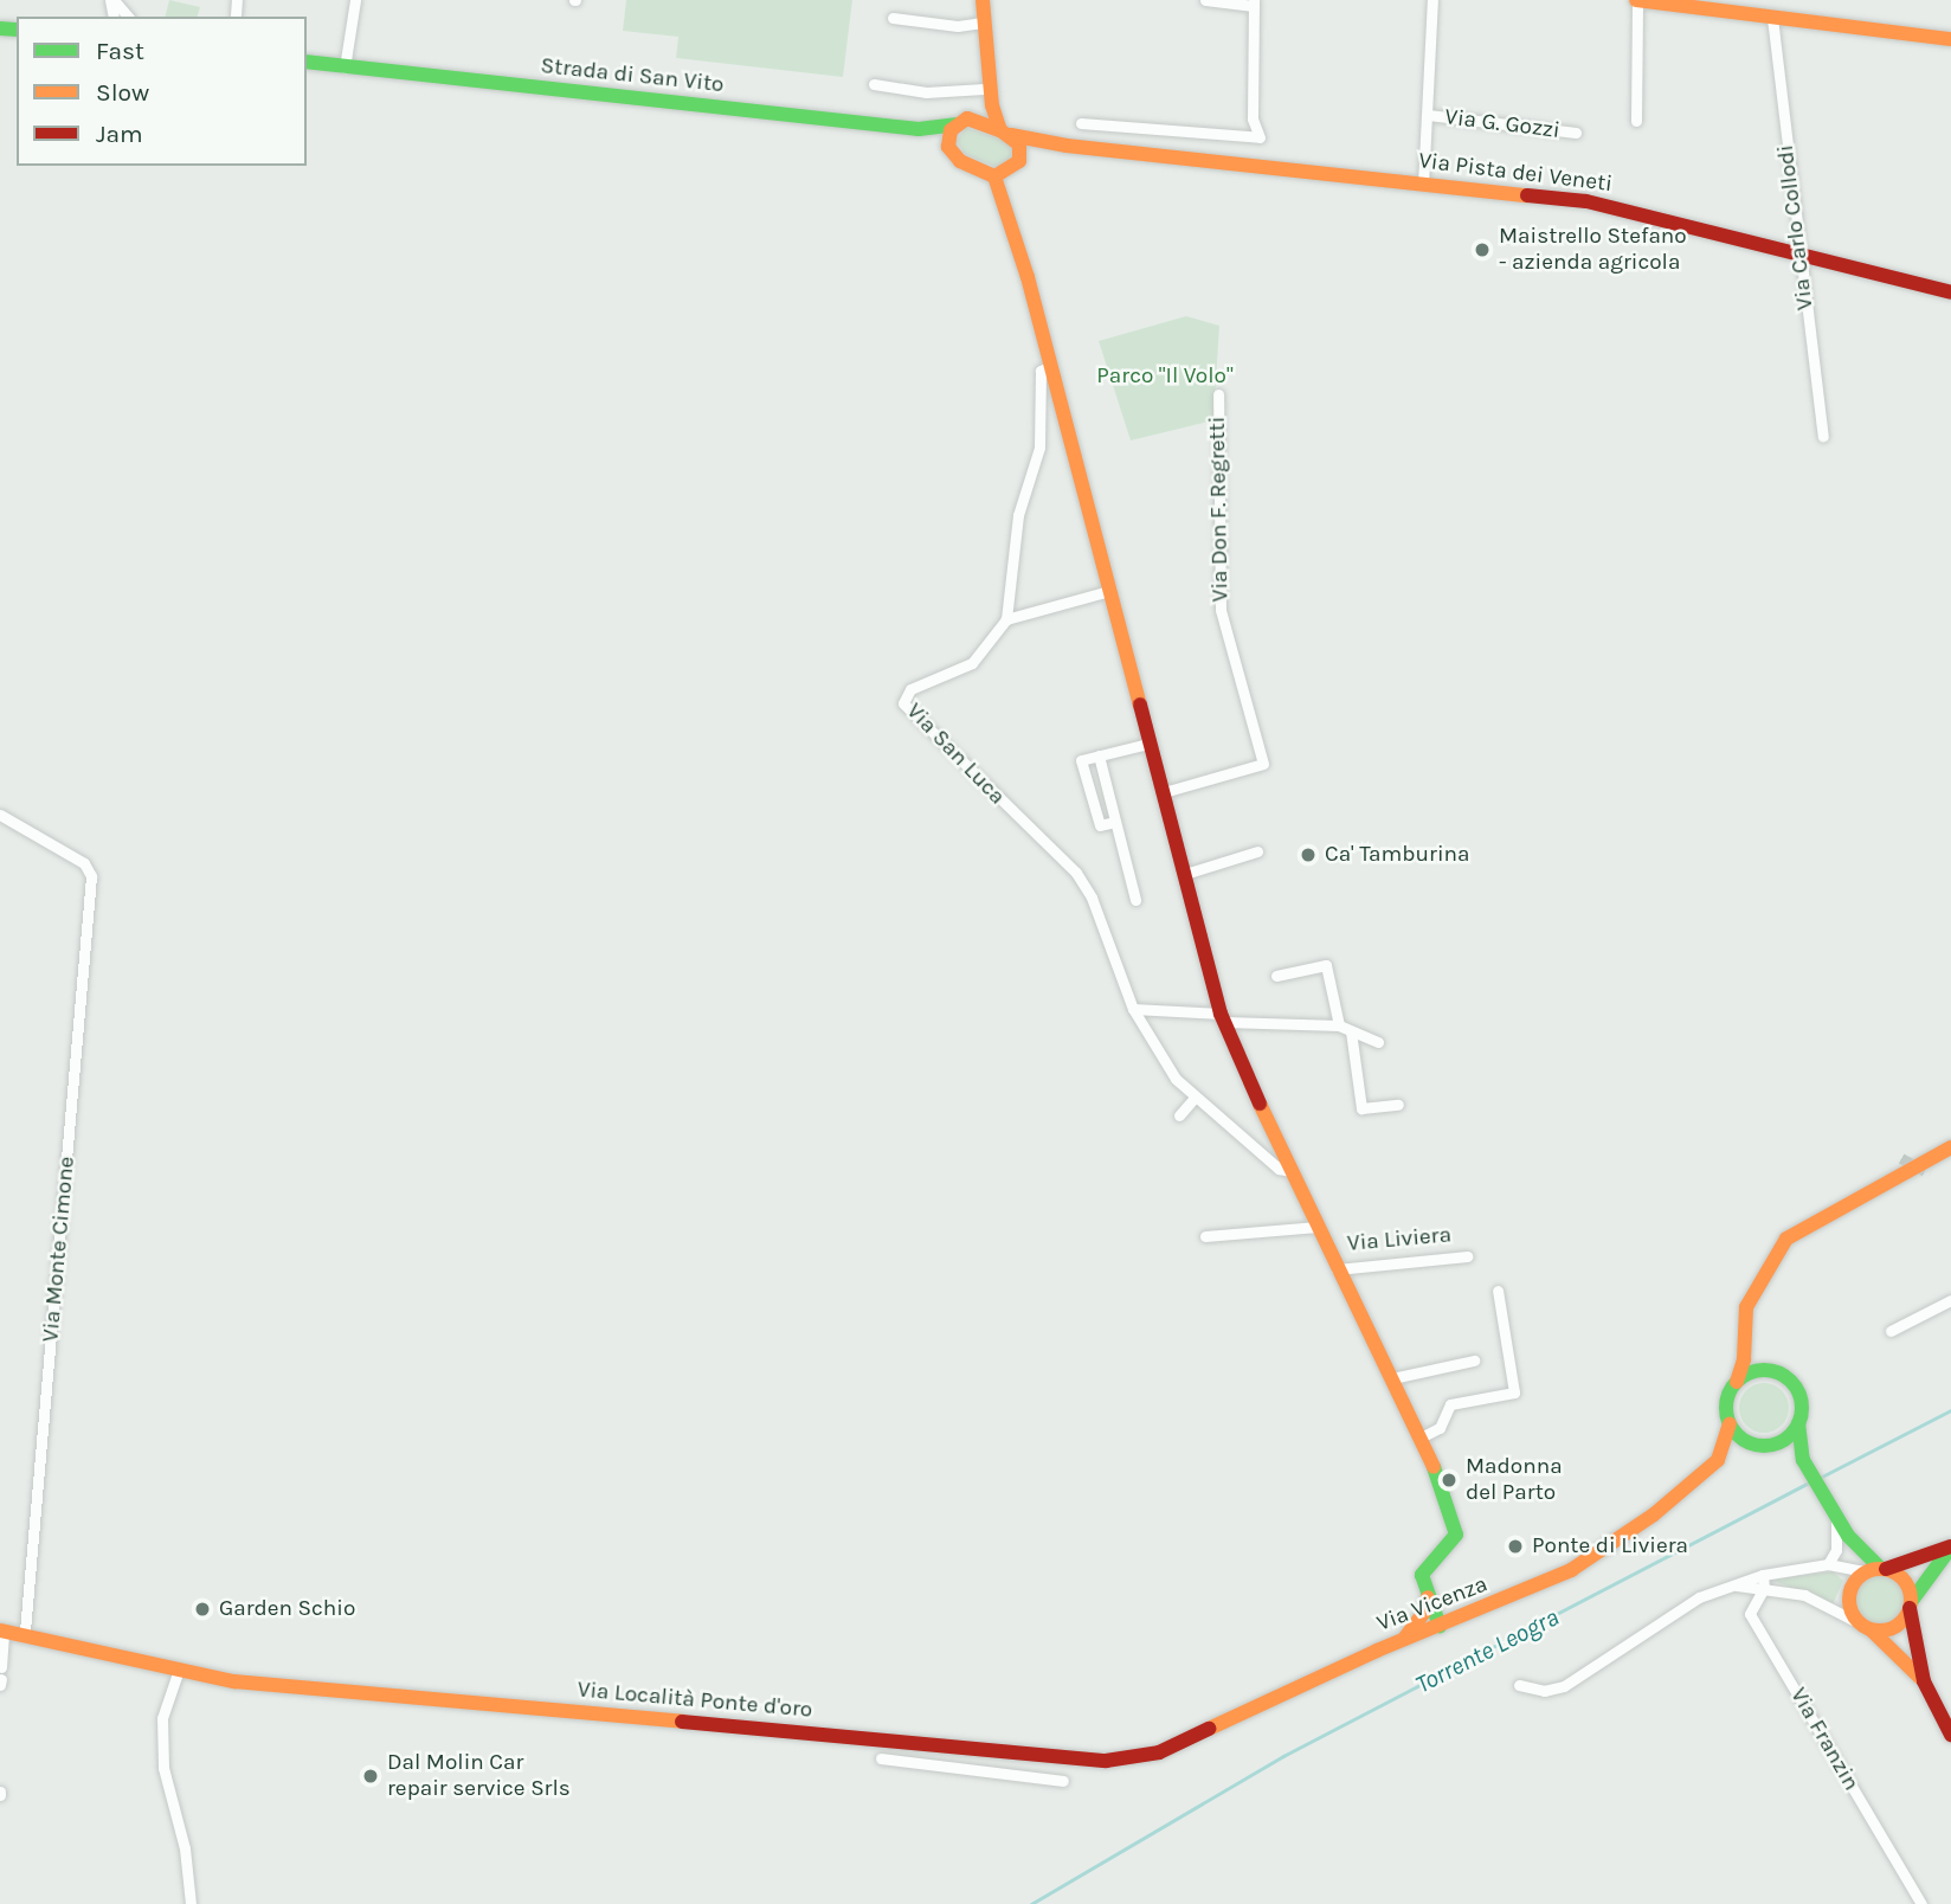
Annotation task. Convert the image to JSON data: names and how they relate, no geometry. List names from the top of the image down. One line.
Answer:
{"streets":{"main road":["Strada di San Vito","Via Pista dei Veneti","Via Liviera","Via Vicenza","Via Località Ponte d'oro"],"street":["Via G. Gozzi","Via Carlo Collodi","Via Don F. Regretti","Via San Luca","Via Monte Cimone","Via Franzin"]},"crossings":[["Strada di San Vito","Via Pista dei Veneti"],["Via Pista dei Veneti","Via Carlo Collodi"],["Via Don F. Regretti","Via Liviera"],["Via San Luca","Via Liviera"],["Via Liviera","Via Vicenza"],["Via Monte Cimone","Via Località Ponte d'oro"],["Via Vicenza","Via Località Ponte d'oro"]],"water":["Torrente Leogra"],"parks":["Parco \"Il Volo\""],"places":["Maistrello Stefano - azienda agricola","Ca' Tamburina","Madonna del Parto","Ponte di Liviera","Garden Schio","Dal Molin Car repair service Srls"],"legend":["Fast","Slow","Jam"]}
